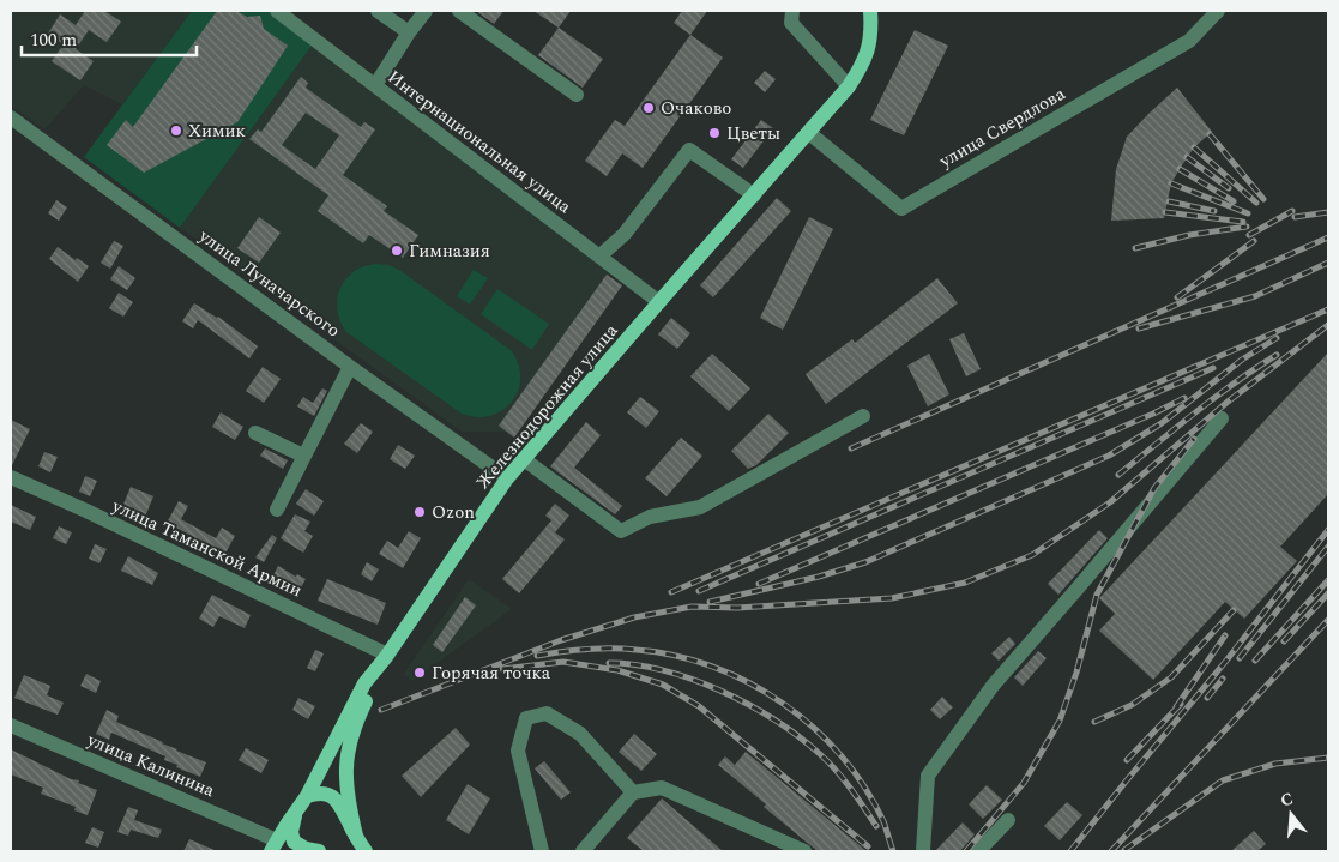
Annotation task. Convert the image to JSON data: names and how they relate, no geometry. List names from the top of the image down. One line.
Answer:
{"streets":{"main road":["Железнодорожная улица"],"street":["улица Свердлова","Интернациональная улица","улица Луначарского","улица Таманской Армии","улица Калинина"]},"crossings":[["улица Свердлова","Железнодорожная улица"],["Интернациональная улица","Железнодорожная улица"],["улица Луначарского","Железнодорожная улица"],["Железнодорожная улица","улица Таманской Армии"],["Железнодорожная улица","улица Калинина"]],"places":["Очаково","Химик","Цветы","Гимназия","Ozon","Горячая точка"],"scale_bar":"100 m","north":"top"}
